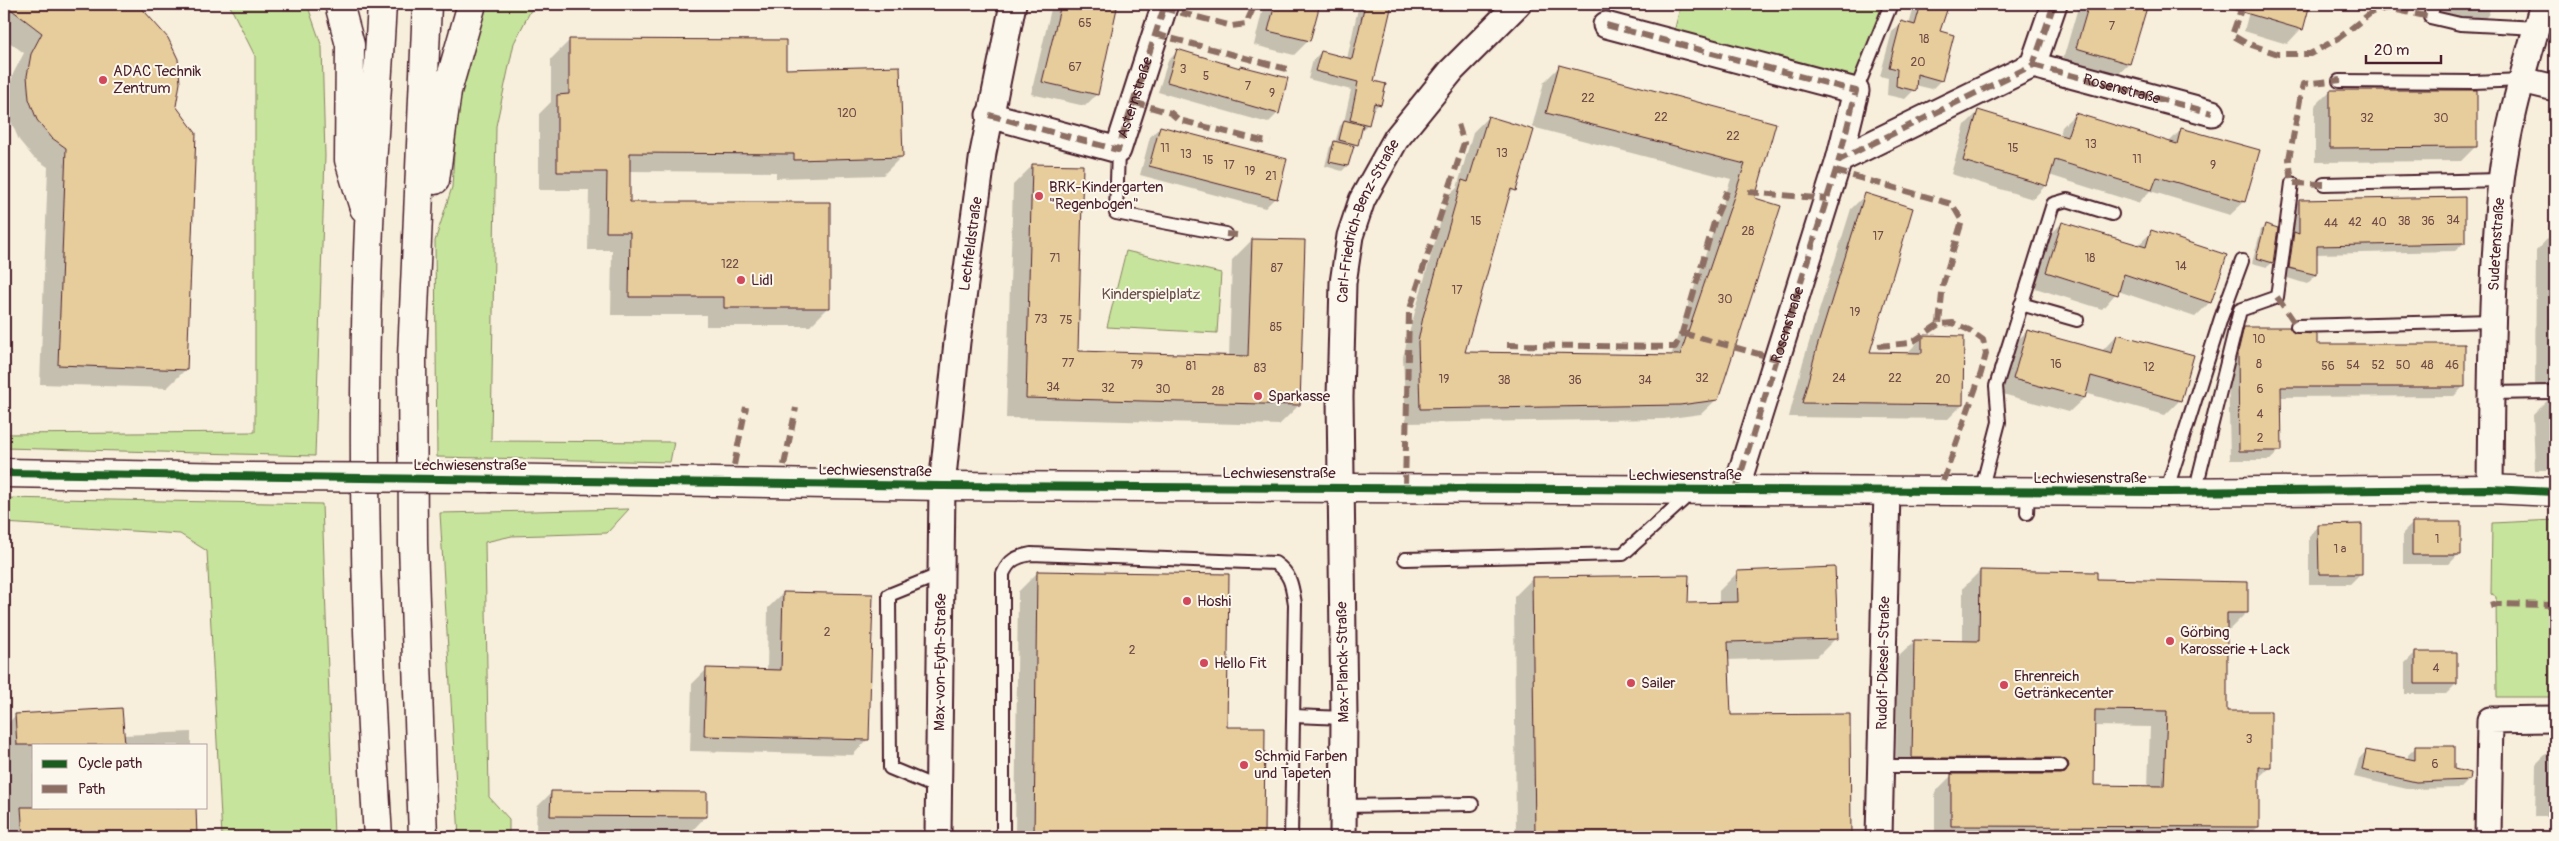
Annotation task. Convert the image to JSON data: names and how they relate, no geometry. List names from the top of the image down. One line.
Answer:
{"streets":{"main road":["Lechwiesenstraße"],"street":["Rosenstraße","Asternstraße","Carl-Friedrich-Benz-Straße","Lechfeldstraße","Sudetenstraße","Max-von-Eyth-Straße","Max-Planck-Straße","Rudolf-Diesel-Straße"]},"crossings":[["Rosenstraße","Lechwiesenstraße"],["Asternstraße","Lechfeldstraße"],["Carl-Friedrich-Benz-Straße","Lechwiesenstraße"],["Carl-Friedrich-Benz-Straße","Max-Planck-Straße"],["Lechfeldstraße","Lechwiesenstraße"],["Lechfeldstraße","Max-von-Eyth-Straße"],["Sudetenstraße","Lechwiesenstraße"],["Lechwiesenstraße","Max-von-Eyth-Straße"],["Lechwiesenstraße","Max-Planck-Straße"],["Lechwiesenstraße","Rudolf-Diesel-Straße"]],"parks":["Kinderspielplatz"],"places":["ADAC Technik Zentrum","BRK-Kindergarten \"Regenbogen\"","Lidl","Sparkasse","Hoshi","Görbing Karosserie + Lack","Hello Fit","Sailer","Ehrenreich Getränkecenter","Schmid Farben und Tapeten"],"house_numbers":["65","7","18","20","67","3","5","7","9","22","120","22","32","30","22","13","11","15","13","13","11","15","17","9","19","21","34","15","38","36","42","40","44","28","17","71","18","122","14","87","17","30","19","73","75","85","10","77","16","8","79","54","52","50","48","46","81","56","12","83","32","24","22","19","20","38","36","34","34","32","30","6","28","4","2","1","1 a","2","2","4","3","6"],"legend":["Cycle path","Path"],"scale_bar":"20 m"}
